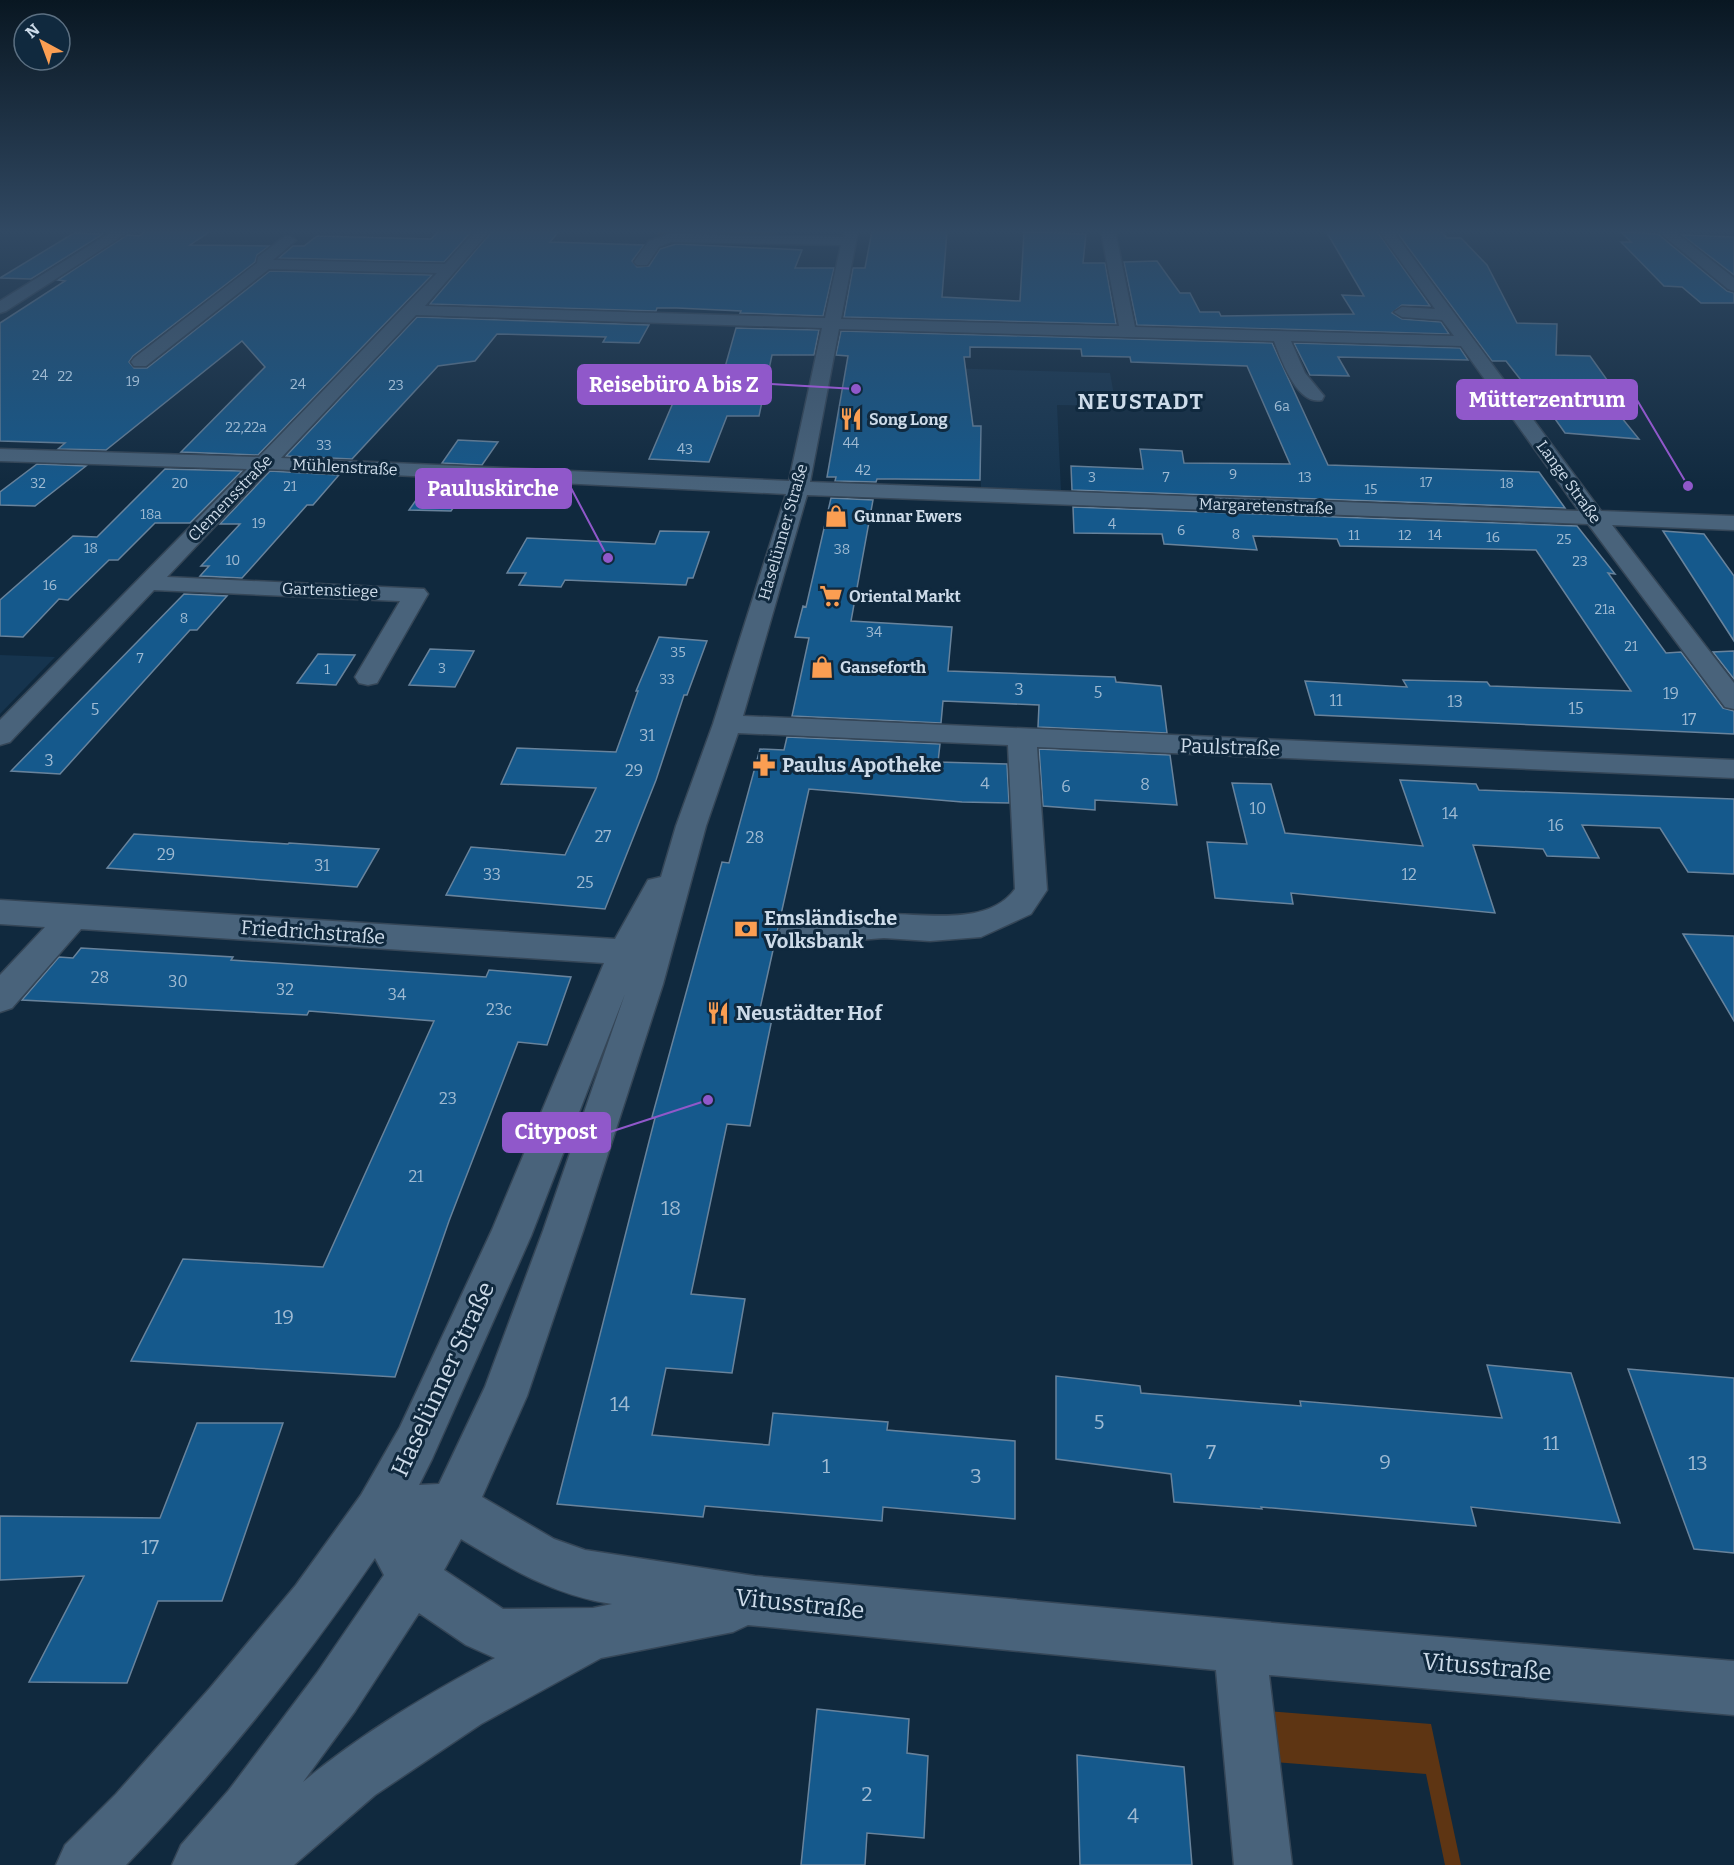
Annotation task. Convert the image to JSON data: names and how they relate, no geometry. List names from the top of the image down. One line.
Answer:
{"streets":{"street":["Mühlenstraße","Lange Straße","Clemensstraße","Margaretenstraße","Haselünner Straße","Gartenstiege","Paulstraße","Friedrichstraße","Vitusstraße"]},"crossings":[["Mühlenstraße","Clemensstraße"],["Mühlenstraße","Margaretenstraße"],["Mühlenstraße","Haselünner Straße"],["Lange Straße","Margaretenstraße"],["Clemensstraße","Gartenstiege"],["Margaretenstraße","Haselünner Straße"],["Haselünner Straße","Paulstraße"],["Haselünner Straße","Friedrichstraße"],["Haselünner Straße","Vitusstraße"]],"districts":["NEUSTADT"],"places":{"other":["Reisebüro A bis Z","Mütterzentrum","Pauluskirche","Citypost"],"restaurant":["Song Long","Neustädter Hof"],"shop":["Gunnar Ewers","Ganseforth"],"supermarket":["Oriental Markt"],"pharmacy":["Paulus Apotheke"],"bank":["Emsländische Volksbank"]},"house_numbers":["24","22","19","24","23","6a","22,22a","44","33","43","42","9","3","7","13","17","32","20","18","21","15","18a","19","4","6","8","11","12","14","16","25","18","38","10","23","16","21a","8","34","21","35","7","3","1","33","3","5","19","11","13","15","5","17","31","3","29","4","8","6","10","14","16","27","28","29","31","33","12","25","28","30","32","34","23c","23","21","18","19","14","5","11","7","9","13","1","3","17","2","4"],"north":"top left"}
